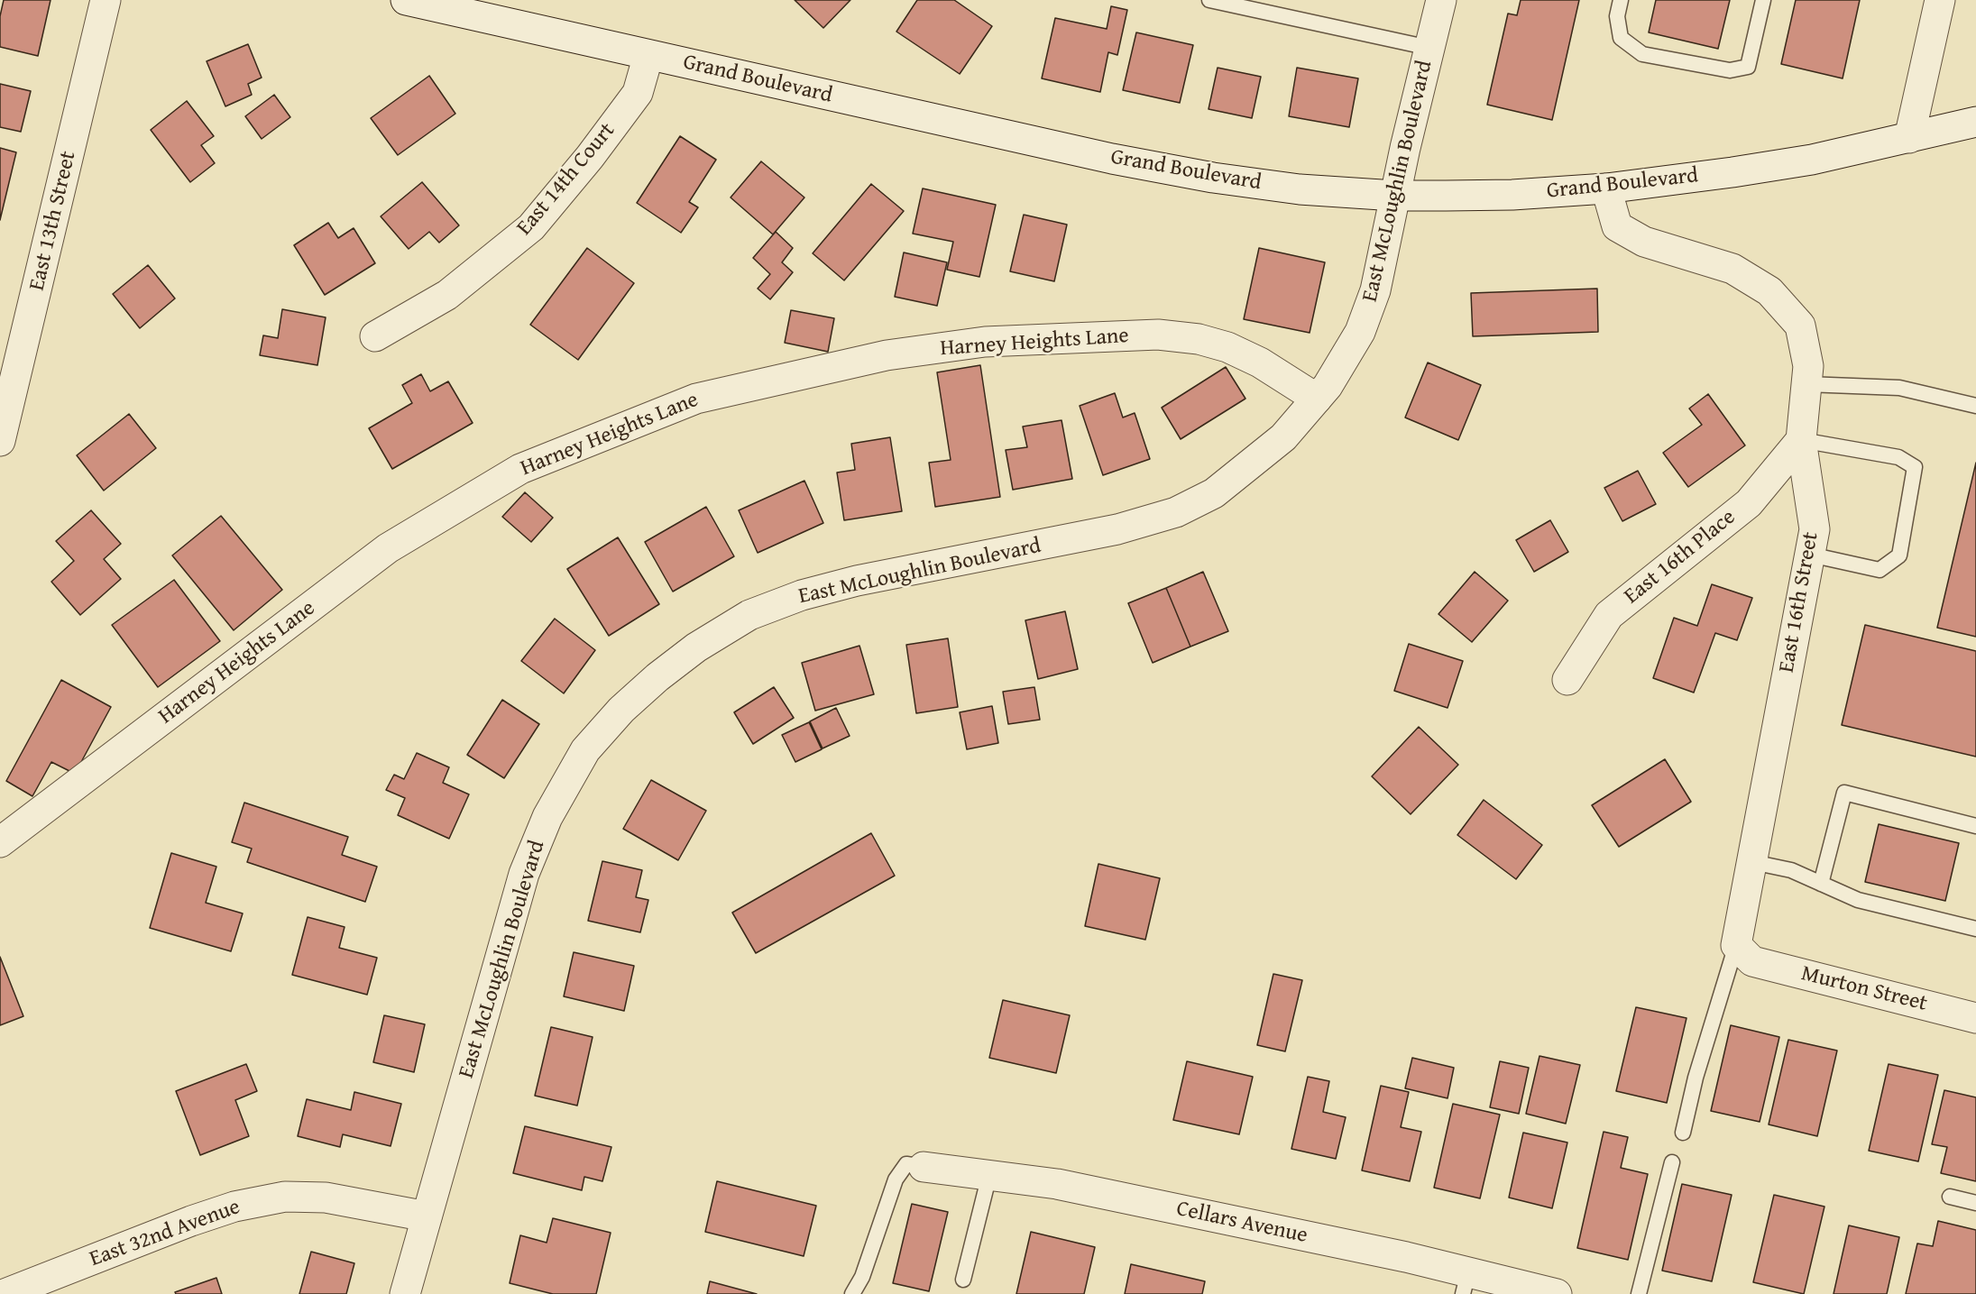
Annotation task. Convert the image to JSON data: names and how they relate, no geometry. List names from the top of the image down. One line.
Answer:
{"streets":{"street":["Grand Boulevard","East 14th Court","East McLoughlin Boulevard","East 13th Street","Harney Heights Lane","East 16th Place","East 16th Street","Murton Street","Cellars Avenue","East 32nd Avenue"]},"crossings":[["Grand Boulevard","East 14th Court"],["Grand Boulevard","East McLoughlin Boulevard"],["Grand Boulevard","East 16th Street"],["East McLoughlin Boulevard","Harney Heights Lane"],["East McLoughlin Boulevard","East 32nd Avenue"],["East 16th Place","East 16th Street"],["East 16th Street","Murton Street"]]}
